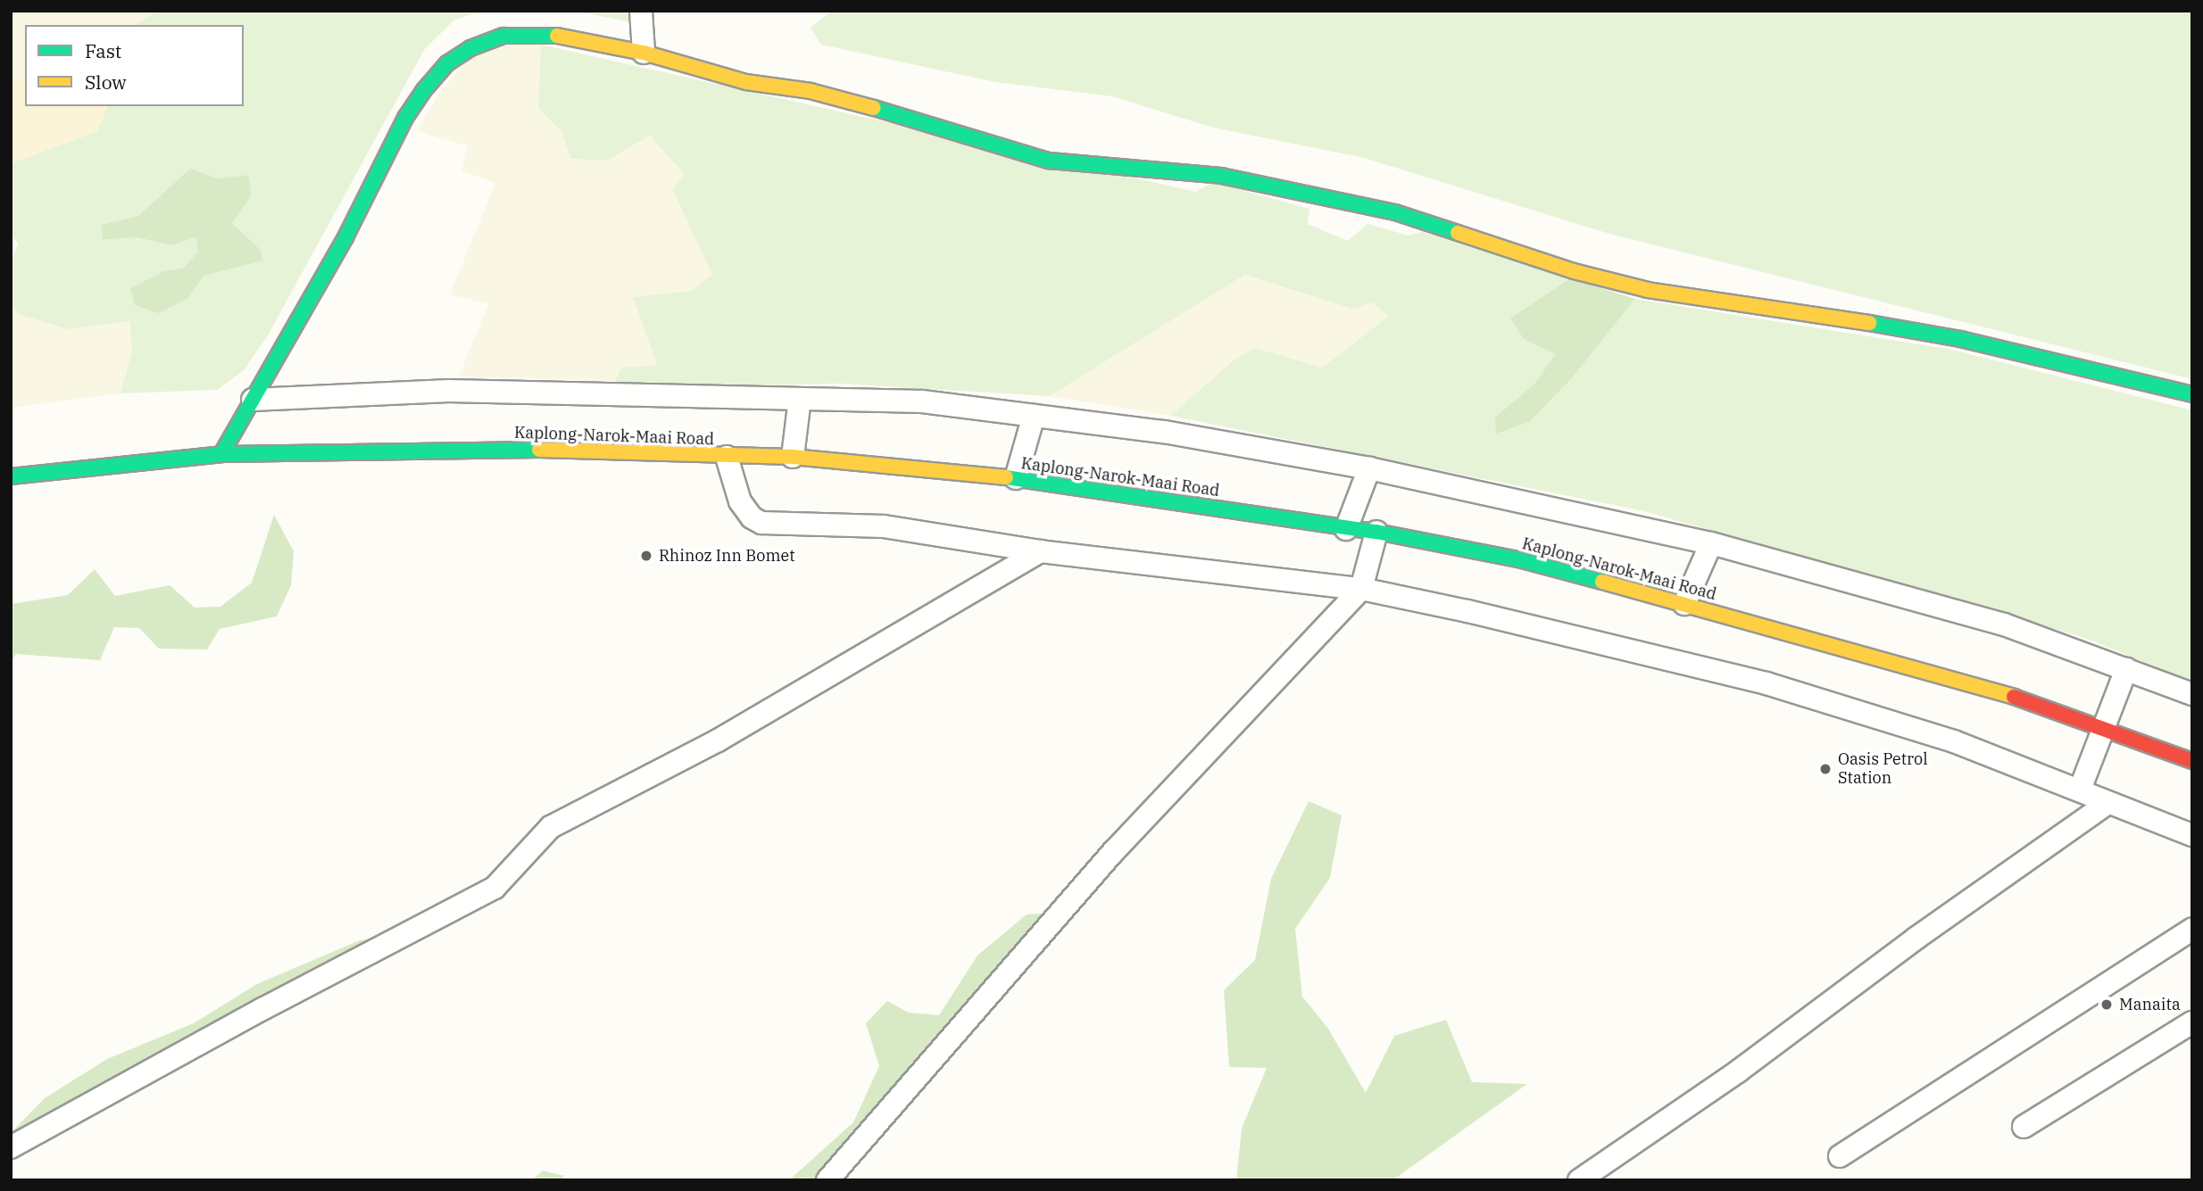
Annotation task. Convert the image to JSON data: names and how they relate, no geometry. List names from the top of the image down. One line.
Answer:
{"streets":{"main road":["Kaplong-Narok-Maai Road"]},"places":["Rhinoz Inn Bomet","Oasis Petrol Station","Manaita"],"legend":["Fast","Slow"]}
